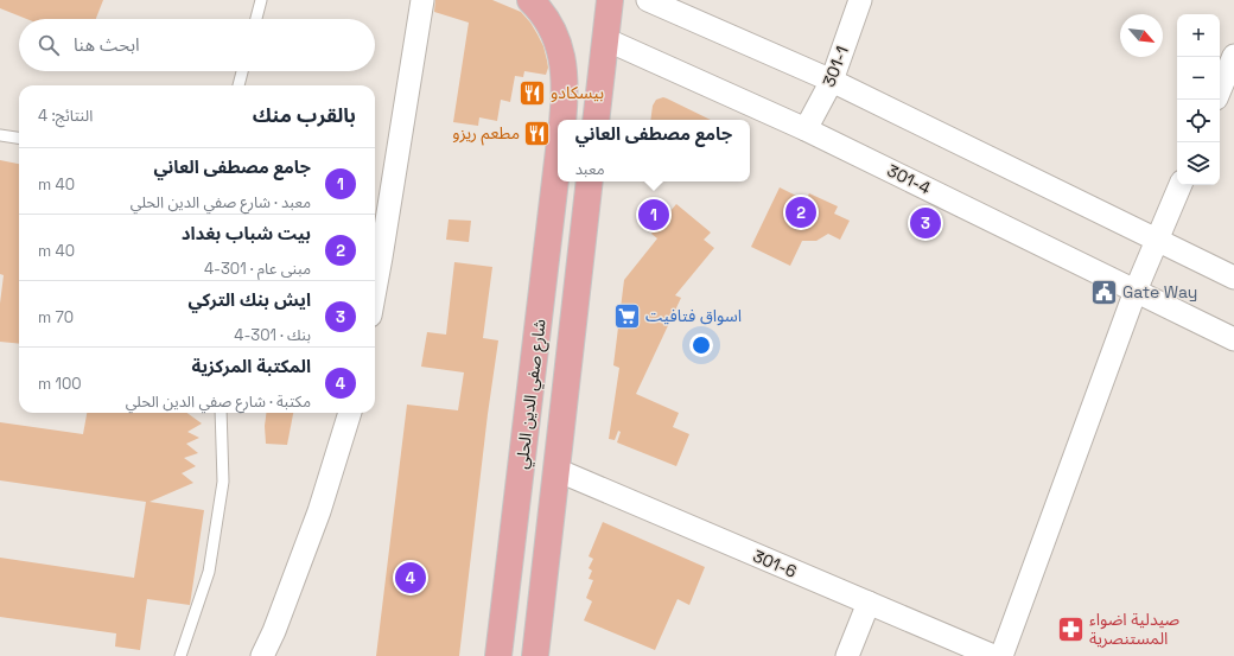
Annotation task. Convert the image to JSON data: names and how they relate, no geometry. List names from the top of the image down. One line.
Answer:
{"streets":{"main road":["شارع صفي الدين الحلي"],"street":["301-1","301-4","301-6"]},"crossings":[["301-1","301-4"],["شارع صفي الدين الحلي","301-6"]],"places":{"restaurant":["بيسكادو","مطعم ريزو"],"public building":["Gate Way"],"supermarket":["اسواق فتافيت"],"pharmacy":["صيدلية اضواء المستنصرية"]},"north":"bottom right","page":{"map_buttons":["+","−"],"search":"ابحث هنا","heading":["بالقرب منك","النتائج: 4"],"popup":["جامع مصطفى العاني","معبد"],"list":[{"mark":"1","name":"جامع مصطفى العاني","note":"معبد · شارع صفي الدين الحلي","value":"40 m"},{"mark":"2","name":"بيت شباب بغداد","note":"مبنى عام · 301-4","value":"40 m"},{"mark":"3","name":"ايش بنك التركي","note":"بنك · 301-4","value":"70 m"},{"mark":"4","name":"المكتبة المركزية","note":"مكتبة · شارع صفي الدين الحلي","value":"100 m"}],"pins":["2","1","3","4"]}}
